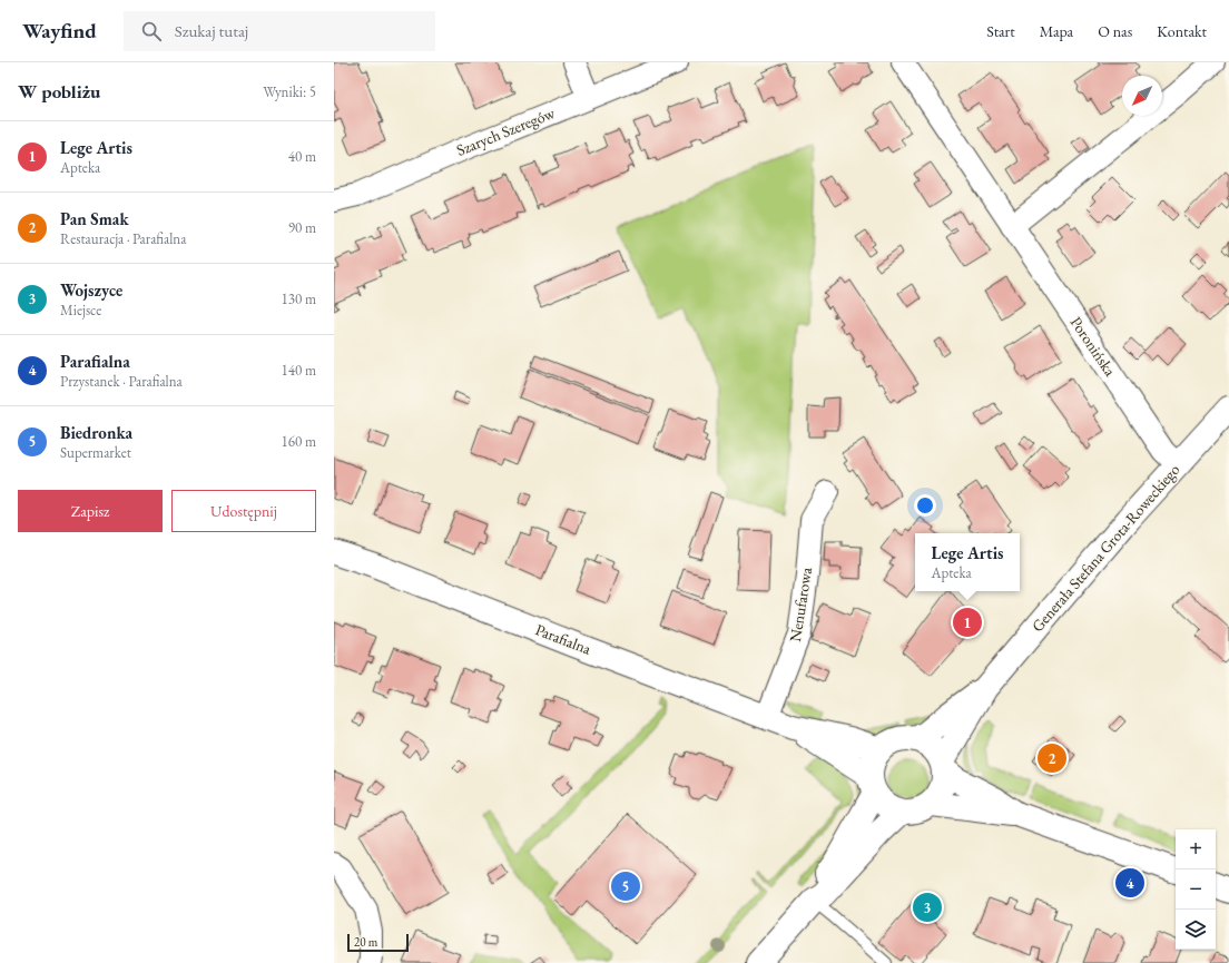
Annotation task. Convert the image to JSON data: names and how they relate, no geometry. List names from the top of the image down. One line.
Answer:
{"streets":{"street":["Szarych Szeregów","Poronińska","Generała Stefana Grota-Roweckiego","Nenufarowa","Parafialna"]},"crossings":[["Poronińska","Generała Stefana Grota-Roweckiego"],["Generała Stefana Grota-Roweckiego","Parafialna"],["Nenufarowa","Parafialna"]],"scale_bar":"20 m","north":"bottom left","page":{"header":"Wayfind","search":"Szukaj tutaj","nav":["Start","Mapa","O nas","Kontakt"],"heading":["W pobliżu","Wyniki: 5"],"list":[{"mark":"1","name":"Lege Artis","note":"Apteka","value":"40 m"},{"mark":"2","name":"Pan Smak","note":"Restauracja · Parafialna","value":"90 m"},{"mark":"3","name":"Wojszyce","note":"Miejsce","value":"130 m"},{"mark":"4","name":"Parafialna","note":"Przystanek · Parafialna","value":"140 m"},{"mark":"5","name":"Biedronka","note":"Supermarket","value":"160 m"}],"buttons":["Zapisz","Udostępnij"],"popup":["Lege Artis","Apteka"],"pins":["1","2","4","5","3"],"map_buttons":["+","−"],"scale":"20 m"}}
